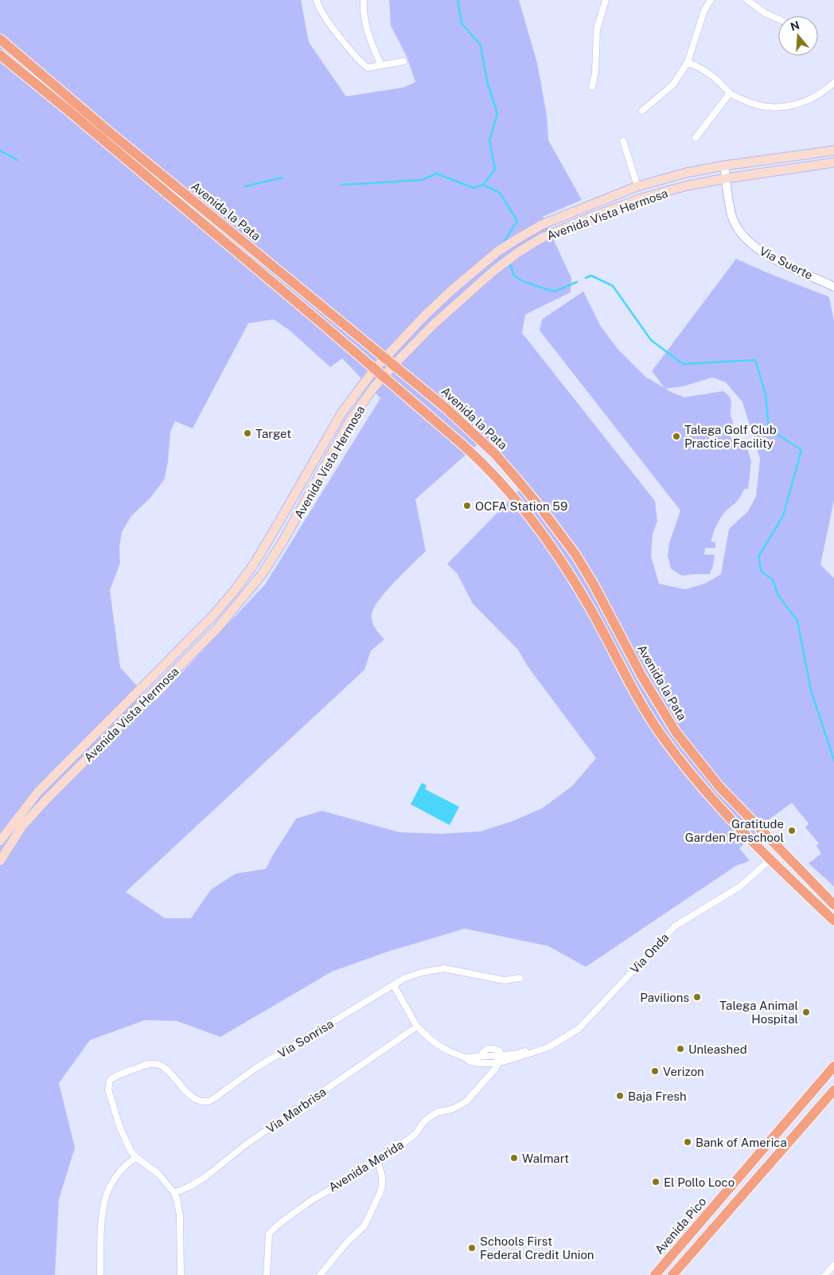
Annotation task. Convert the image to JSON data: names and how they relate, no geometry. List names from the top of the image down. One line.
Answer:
{"streets":{"highway":["Avenida la Pata","Avenida Pico"],"main road":["Avenida Vista Hermosa"],"street":["Via Suerte","Via Onda","Via Sonrisa","Via Marbrisa","Avenida Merida"]},"crossings":[["Avenida la Pata","Avenida Vista Hermosa"],["Avenida la Pata","Via Onda"],["Avenida Vista Hermosa","Via Suerte"],["Via Onda","Via Sonrisa"],["Via Onda","Via Marbrisa"],["Via Onda","Avenida Merida"]],"places":["Target","Talega Golf Club Practice Facility","OCFA Station 59","Gratitude Garden Preschool","Pavilions","Talega Animal Hospital","Unleashed","Verizon","Baja Fresh","Bank of America","Walmart","El Pollo Loco","Schools First Federal Credit Union"],"north":"top"}
